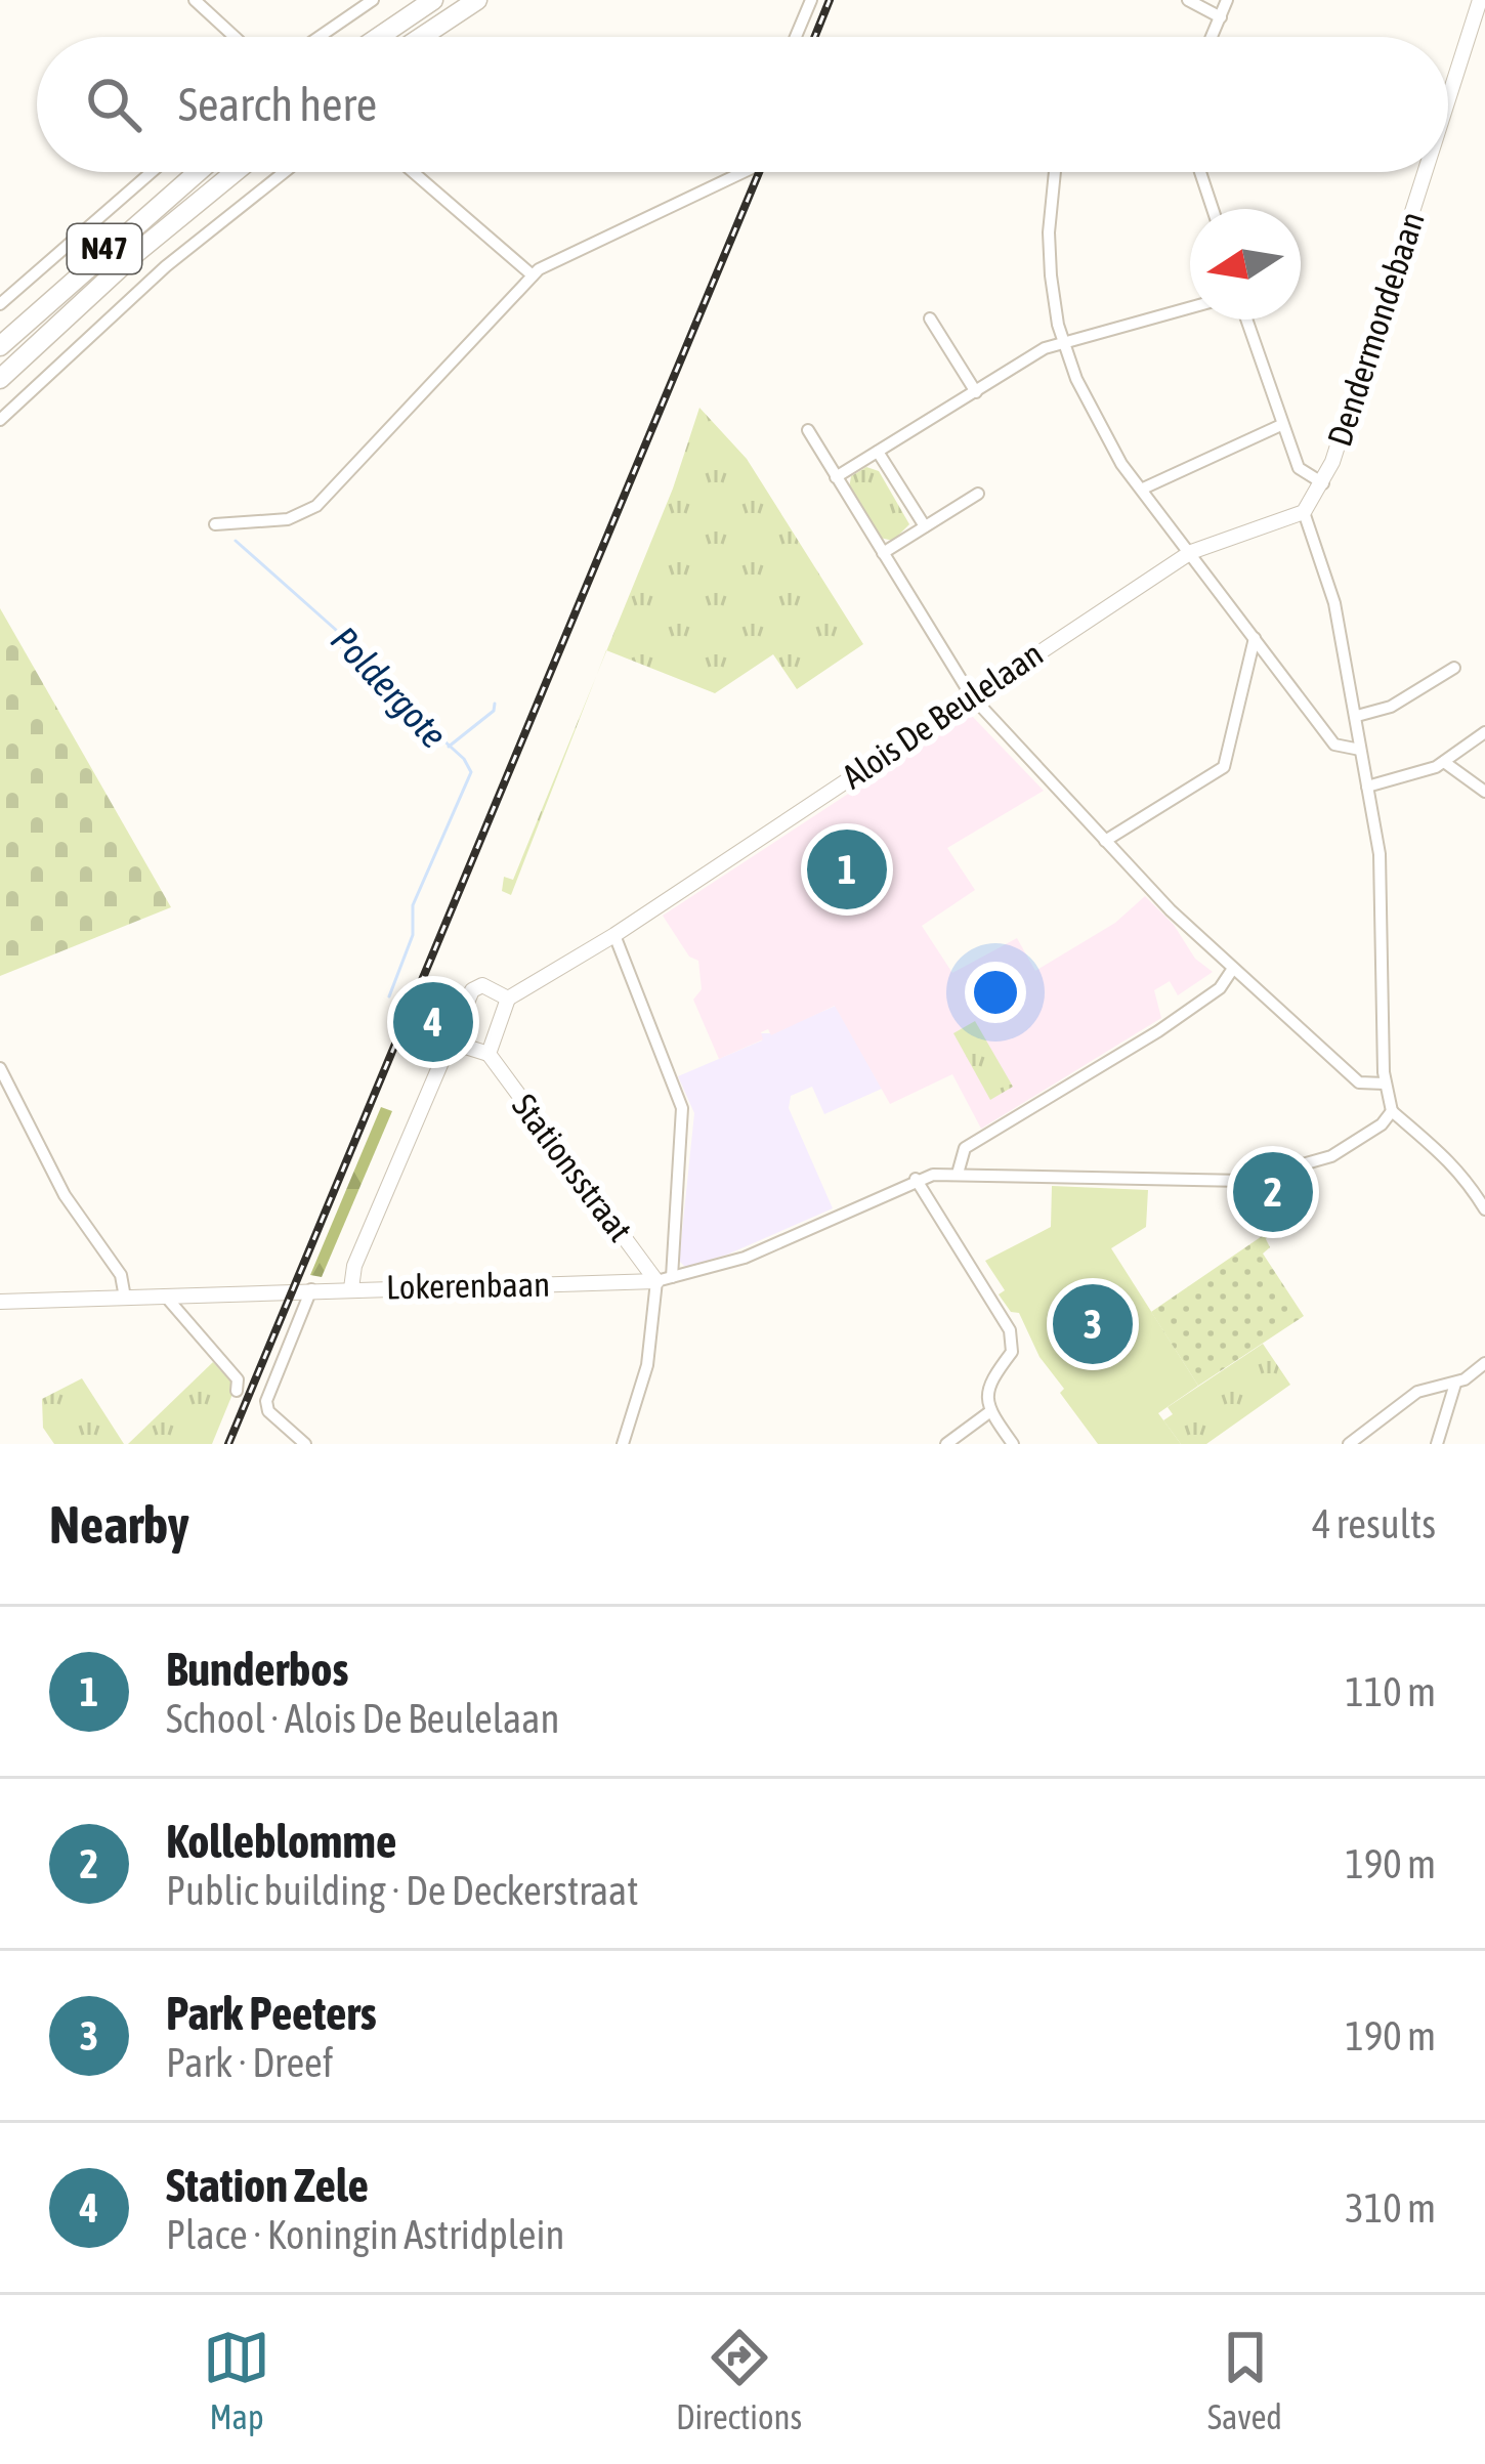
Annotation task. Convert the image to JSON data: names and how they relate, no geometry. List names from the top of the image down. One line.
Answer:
{"streets":{"highway":["N47"],"street":["Dendermondebaan","Alois De Beulelaan","Stationsstraat","Lokerenbaan"]},"crossings":[["Dendermondebaan","Alois De Beulelaan"],["Stationsstraat","Lokerenbaan"]],"water":["Poldergote"],"north":"left","page":{"search":"Search here","pins":["1","4","2","3"],"heading":["Nearby","4 results"],"list":[{"mark":"1","name":"Bunderbos","note":"School · Alois De Beulelaan","value":"110 m"},{"mark":"2","name":"Kolleblomme","note":"Public building · De Deckerstraat","value":"190 m"},{"mark":"3","name":"Park Peeters","note":"Park · Dreef","value":"190 m"},{"mark":"4","name":"Station Zele","note":"Place · Koningin Astridplein","value":"310 m"}],"nav":["Map","Directions","Saved"]}}
